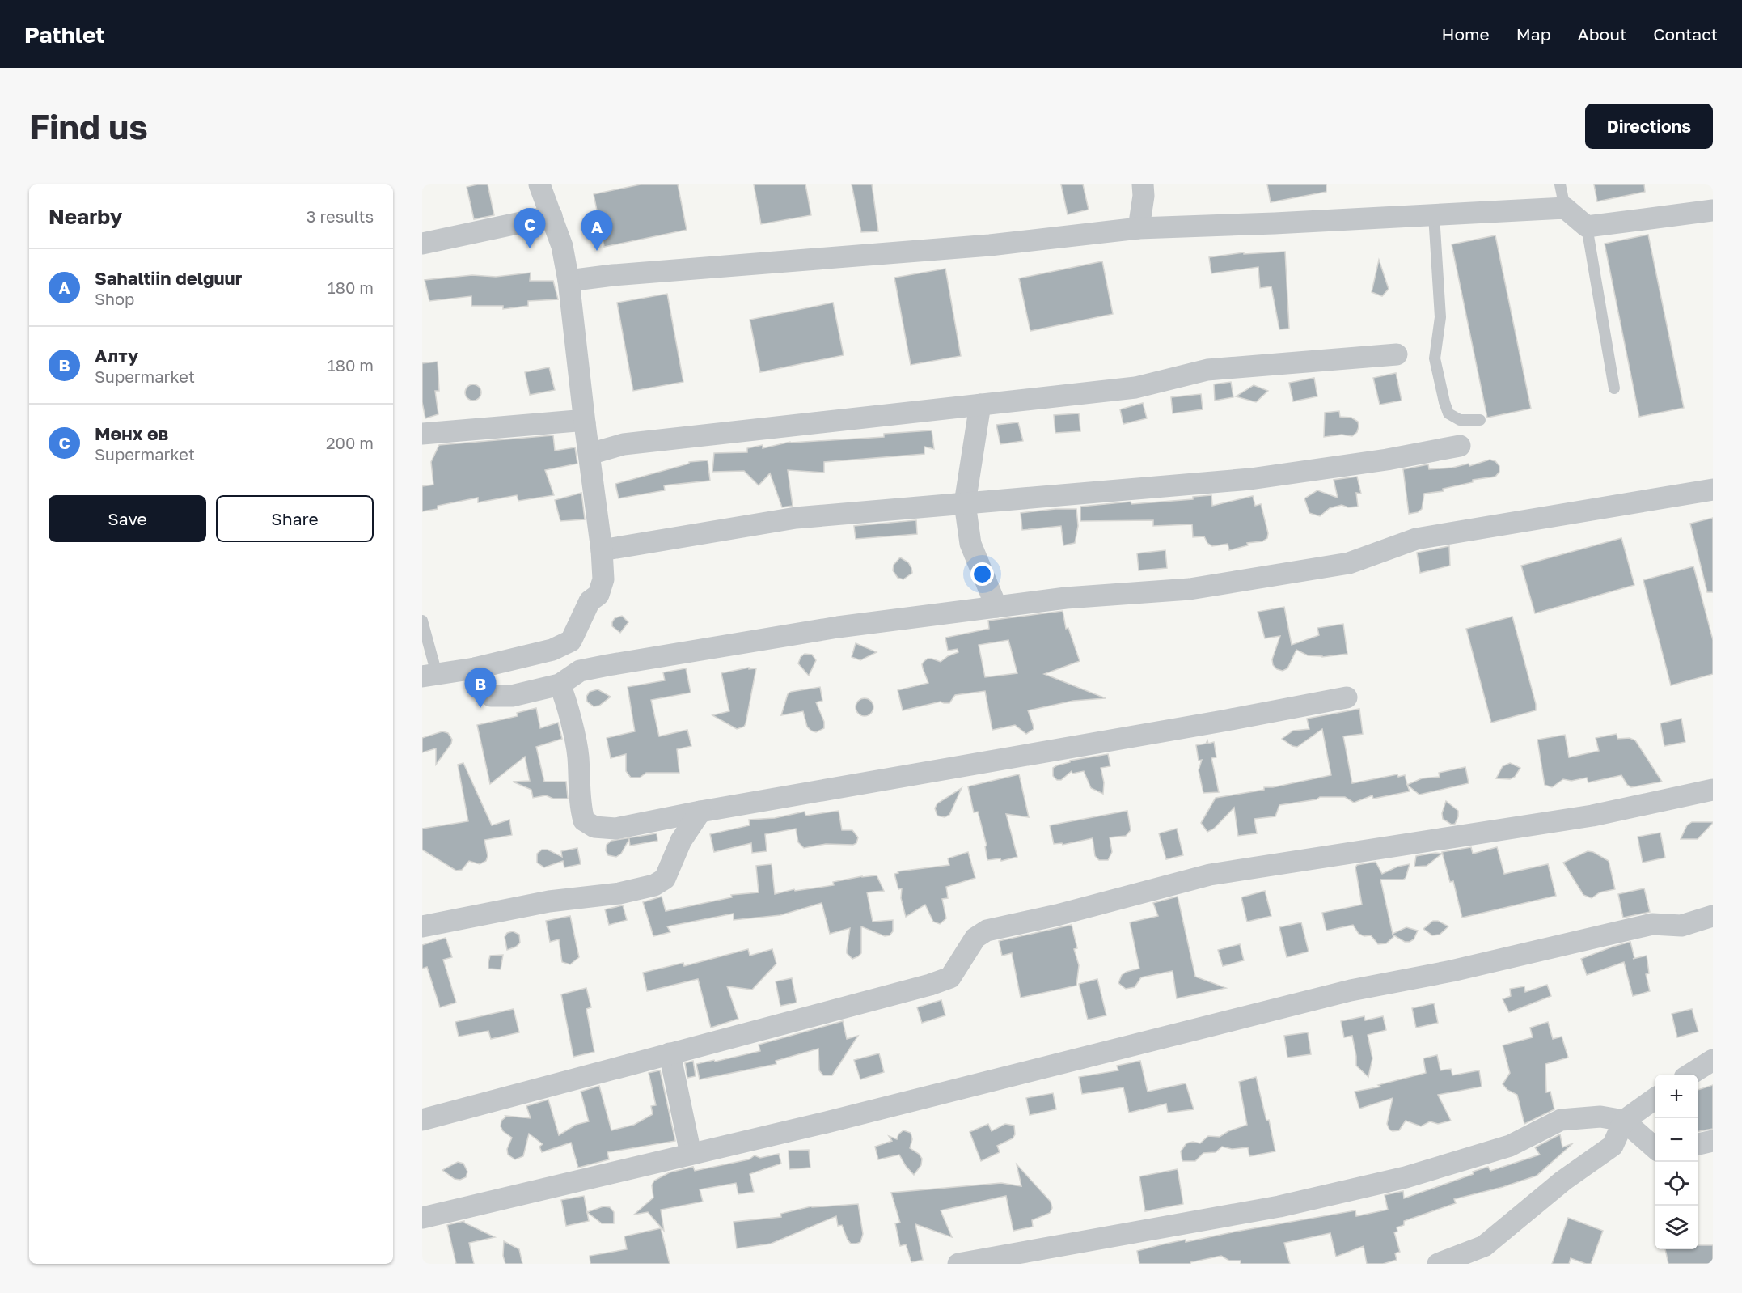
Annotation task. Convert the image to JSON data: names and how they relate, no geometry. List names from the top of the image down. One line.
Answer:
{"page":{"header":"Pathlet","nav":["Home","Map","About","Contact"],"buttons":["Directions",["Save","Share"]],"title":"Find us","heading":["Nearby","3 results"],"pins":["C","A","B"],"list":[{"mark":"A","name":"Sahaltiin delguur","note":"Shop","value":"180 m"},{"mark":"B","name":"Алту","note":"Supermarket","value":"180 m"},{"mark":"C","name":"Мөнх өв","note":"Supermarket","value":"200 m"}],"map_buttons":["+","−"]}}
